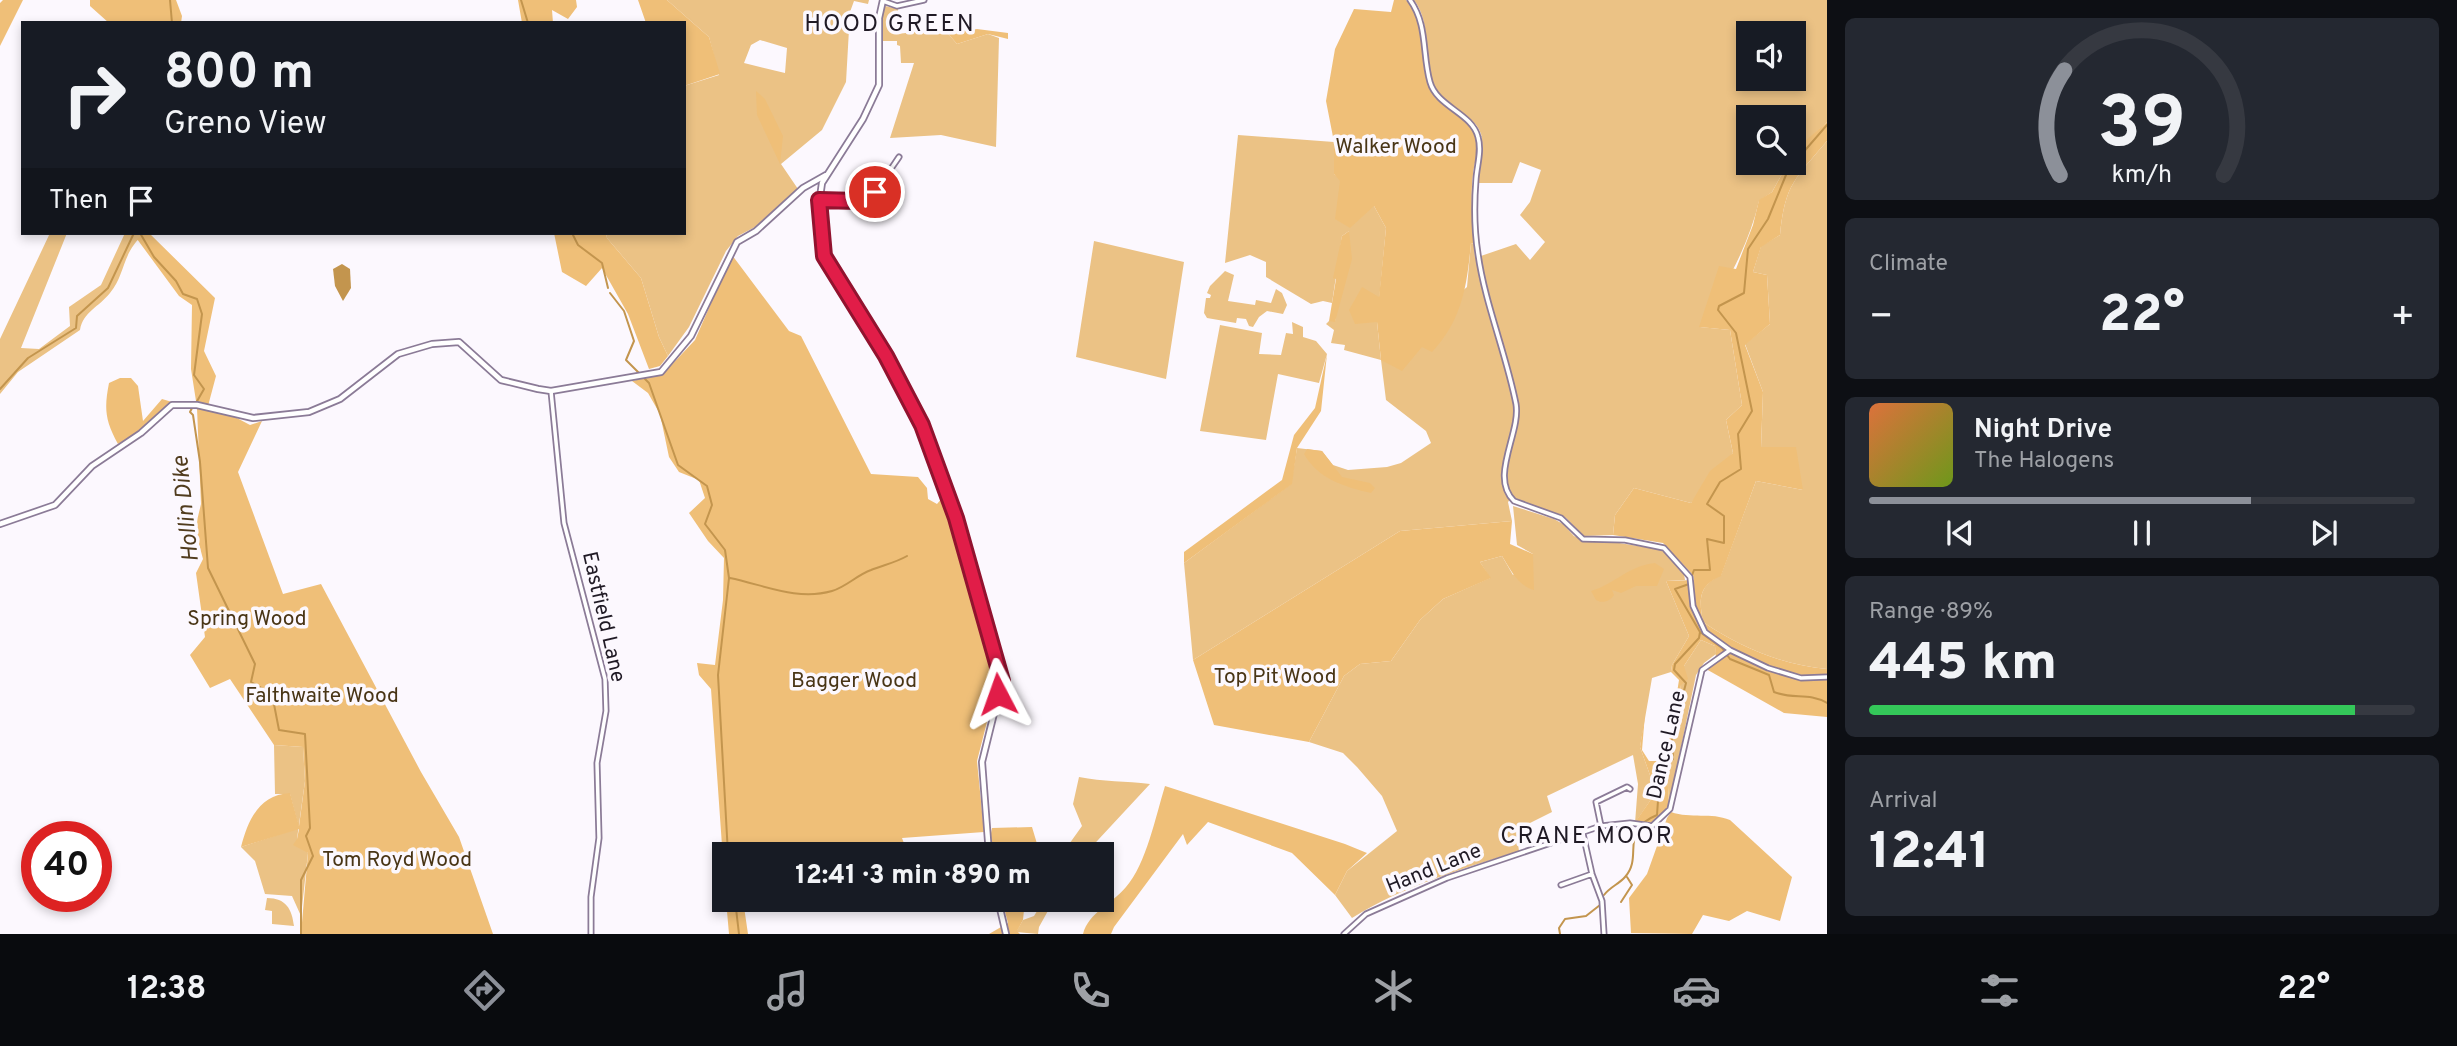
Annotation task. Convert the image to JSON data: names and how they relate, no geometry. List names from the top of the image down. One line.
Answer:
{"streets":{"street":["Eastfield Lane","Dance Lane","Hand Lane"]},"crossings":[["Dance Lane","Hand Lane"]],"districts":["HOOD GREEN","CRANE MOOR"],"water":["Hollin Dike"],"parks":["Walker Wood","Spring Wood","Top Pit Wood","Bagger Wood","Falthwaite Wood","Tom Royd Wood"],"page":{"turn":["800 m","Greno View"],"then":"Then","tile":["Climate",["Range · 89%","445 km"],["Arrival","12:41"]],"heat":["−","22°","+"],"song":["Night Drive","The Halogens"],"limit":"40","trip":"12:41 · 3 min · 890 m","tabs":["12:38","22°"],"gauge":["39","km/h"]}}
